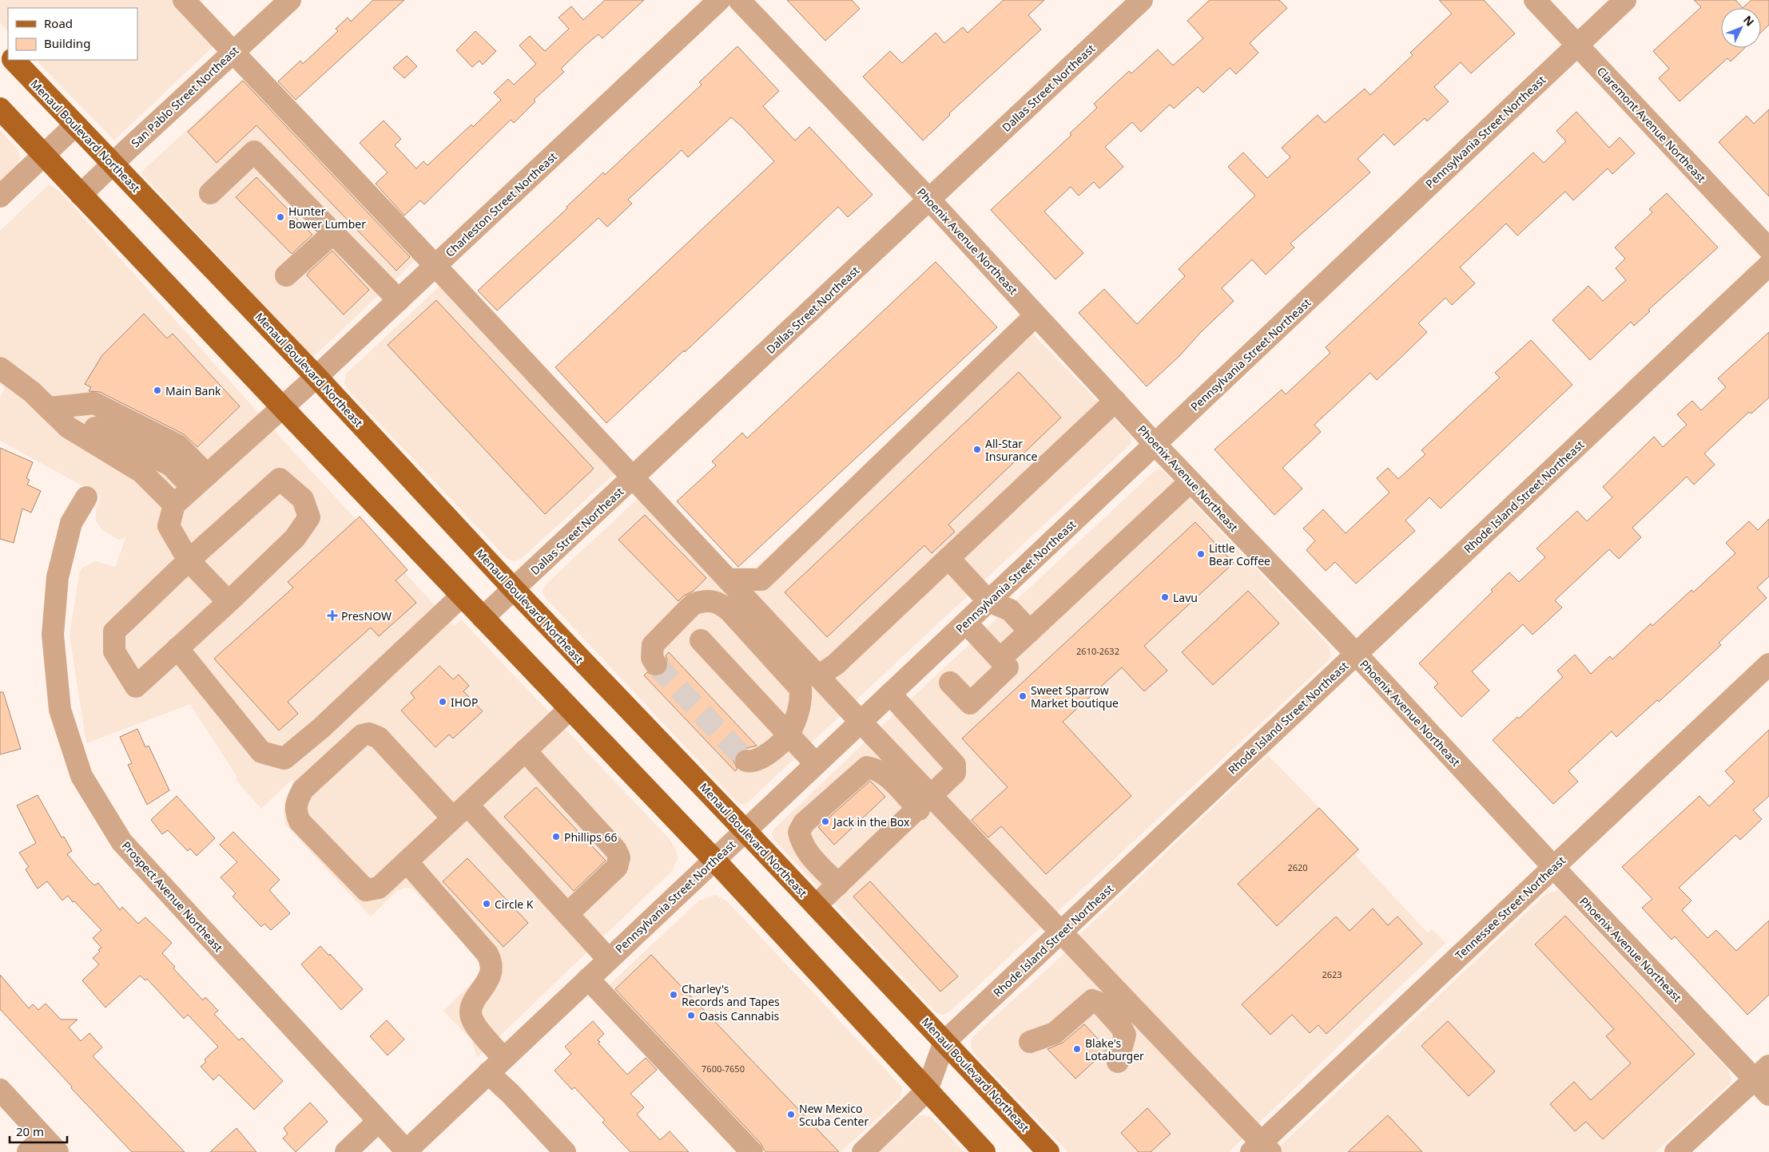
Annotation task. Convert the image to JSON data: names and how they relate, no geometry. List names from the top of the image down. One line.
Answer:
{"streets":{"main road":["Menaul Boulevard Northeast"],"street":["Dallas Street Northeast","San Pablo Street Northeast","Claremont Avenue Northeast","Pennsylvania Street Northeast","Charleston Street Northeast","Phoenix Avenue Northeast","Rhode Island Street Northeast","Prospect Avenue Northeast","Tennessee Street Northeast"]},"crossings":[["Dallas Street Northeast","Menaul Boulevard Northeast"],["Dallas Street Northeast","Phoenix Avenue Northeast"],["San Pablo Street Northeast","Menaul Boulevard Northeast"],["Claremont Avenue Northeast","Pennsylvania Street Northeast"],["Pennsylvania Street Northeast","Menaul Boulevard Northeast"],["Pennsylvania Street Northeast","Phoenix Avenue Northeast"],["Pennsylvania Street Northeast","Prospect Avenue Northeast"],["Menaul Boulevard Northeast","Charleston Street Northeast"],["Menaul Boulevard Northeast","Rhode Island Street Northeast"],["Phoenix Avenue Northeast","Rhode Island Street Northeast"],["Phoenix Avenue Northeast","Tennessee Street Northeast"]],"places":{"other":["Hunter Bower Lumber","Main Bank","All-Star Insurance","Little Bear Coffee","Lavu","Sweet Sparrow Market boutique","IHOP","Jack in the Box","Phillips 66","Circle K","Charley's Records and Tapes","Oasis Cannabis","Blake's Lotaburger","New Mexico Scuba Center"],"health":["PresNOW"]},"house_numbers":["2610-2632","2620","2623","7600-7650"],"legend":["Road","Building"],"scale_bar":"20 m","north":"top right"}
